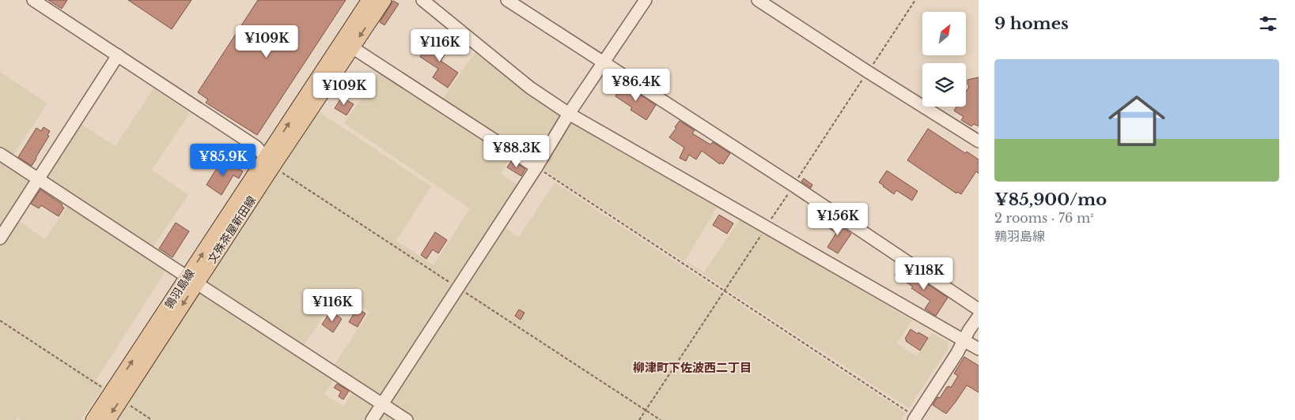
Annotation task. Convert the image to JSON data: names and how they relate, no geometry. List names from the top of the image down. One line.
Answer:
{"streets":{"main road":["鶉羽島線"]},"districts":["柳津町下佐波西二丁目"],"north":"top right","page":{"heading":"9 homes","price":["¥109K","¥116K","¥86.4K","¥109K","¥88.3K","¥85.9K","¥156K","¥118K","¥116K"],"list":[{"name":"¥85,900/mo","note":"2 rooms · 76 m² · 鶉羽島線"}]}}
